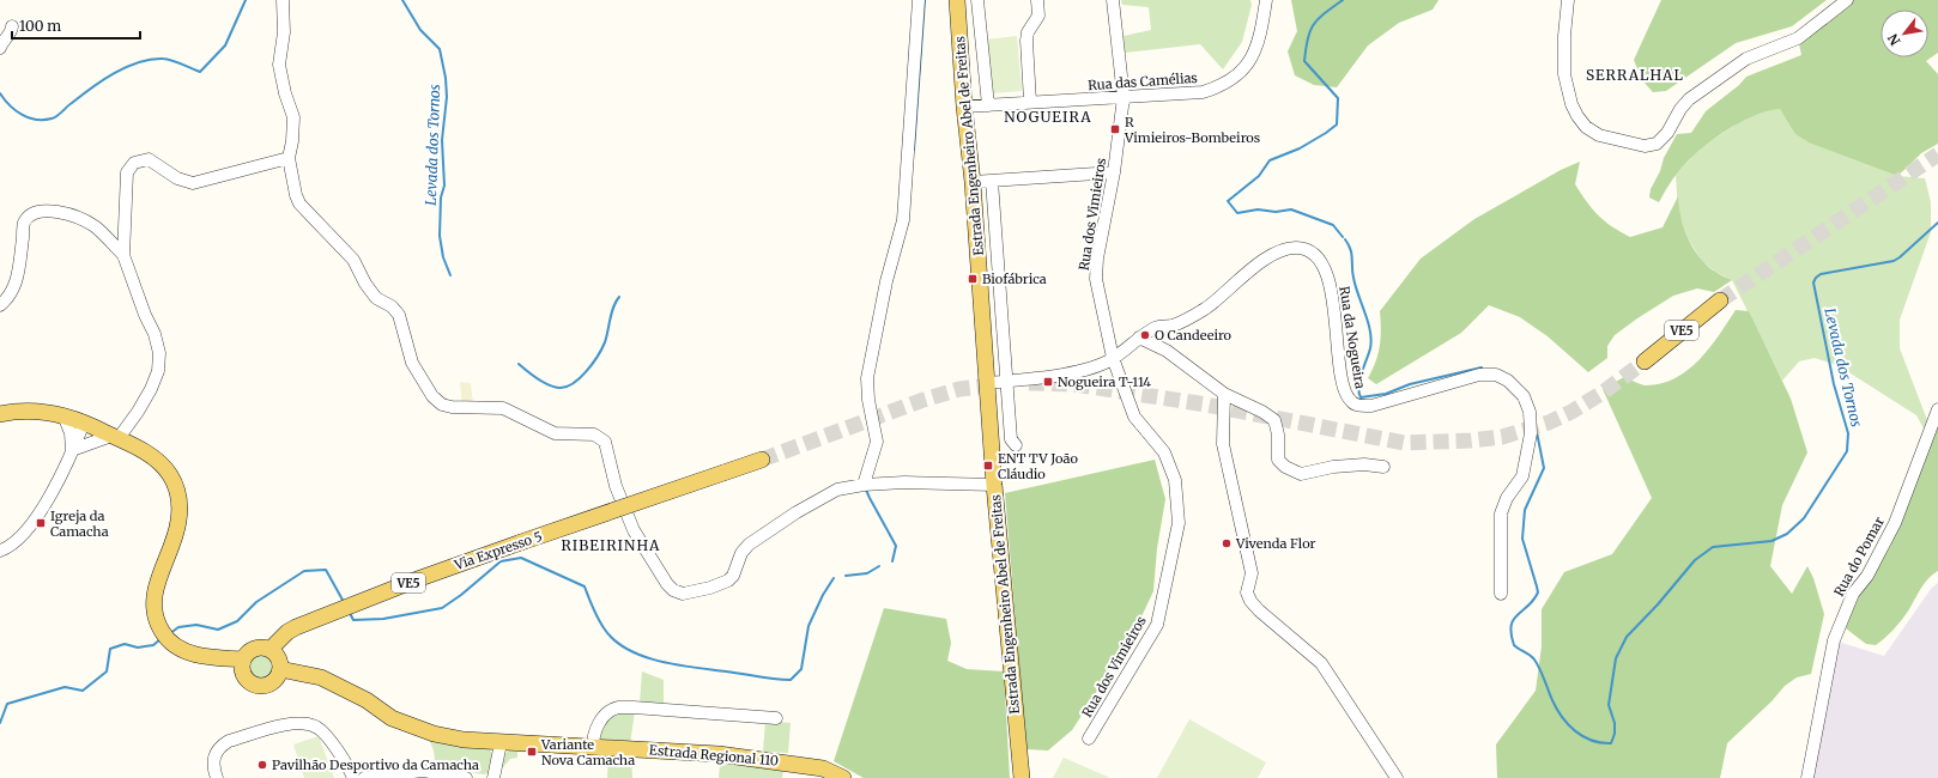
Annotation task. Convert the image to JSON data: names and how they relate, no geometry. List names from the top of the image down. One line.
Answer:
{"streets":{"main road":["Estrada Engenheiro Abel de Freitas","VE5","Via Expresso 5","Estrada Regional 110"],"street":["Rua das Camélias","Rua dos Vimieiros","Rua da Nogueira","Rua do Pomar"]},"crossings":[["Rua das Camélias","Estrada Engenheiro Abel de Freitas"],["Rua das Camélias","Rua dos Vimieiros"],["Estrada Engenheiro Abel de Freitas","Rua da Nogueira"],["Rua dos Vimieiros","Rua da Nogueira"],["Via Expresso 5","Estrada Regional 110"]],"districts":["SERRALHAL","NOGUEIRA","RIBEIRINHA"],"water":["Levada dos Tornos"],"places":{"transit":["R Vimieiros-Bombeiros","Biofábrica","Nogueira T-114","ENT TV João Cláudio","Igreja da Camacha","Variante Nova Camacha"],"other":["O Candeeiro","Vivenda Flor","Pavilhão Desportivo da Camacha"]},"scale_bar":"100 m","north":"bottom left"}
